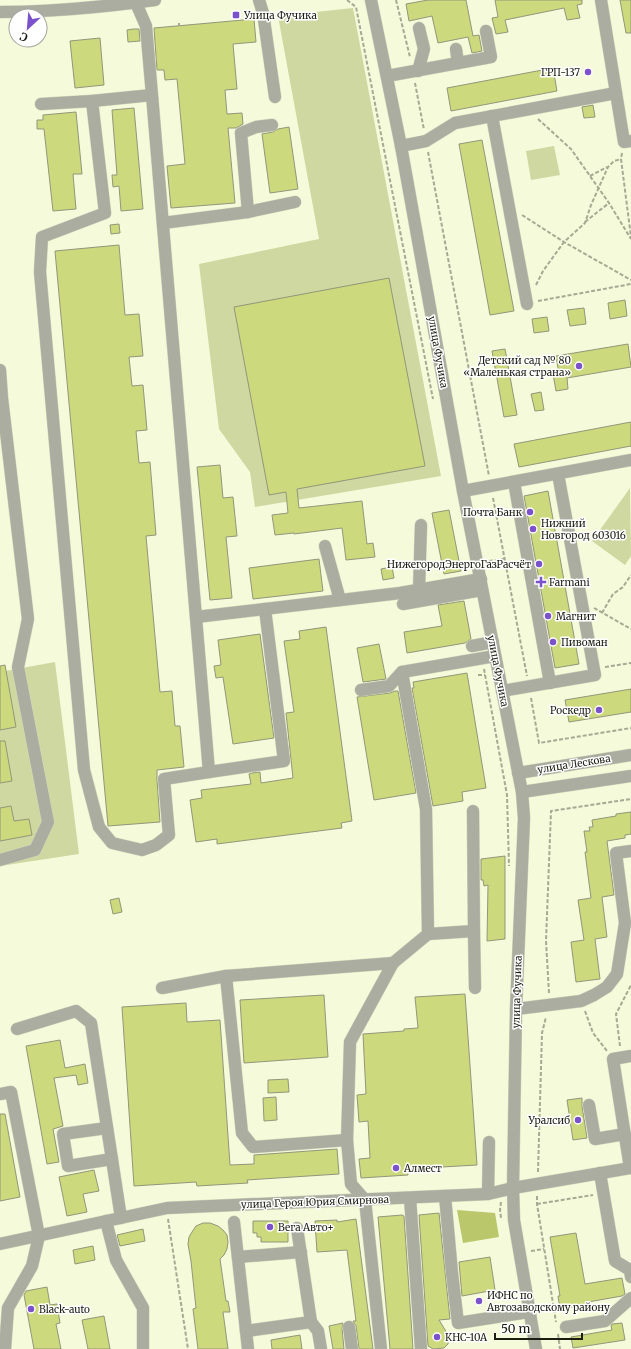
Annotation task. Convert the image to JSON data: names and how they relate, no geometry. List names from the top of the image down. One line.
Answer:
{"streets":{"street":["улица Фучика","улица Лескова","улица Героя Юрия Смирнова"]},"crossings":[["улица Фучика","улица Лескова"],["улица Фучика","улица Героя Юрия Смирнова"]],"places":{"transit":["Улица Фучика"],"other":["ГРП-137","Детский сад № 80 «Маленькая страна»","Почта Банк","Нижний Новгород 603016","НижегородЭнергоГазРасчёт","Магнит","Пивоман","Роскедр","Уралсиб","Алмест","Вега Авто+","ИФНС по Автозаводскому району","Black-auto","КНС-10А"],"health":["Farmani"]},"scale_bar":"50 m","north":"bottom left"}
